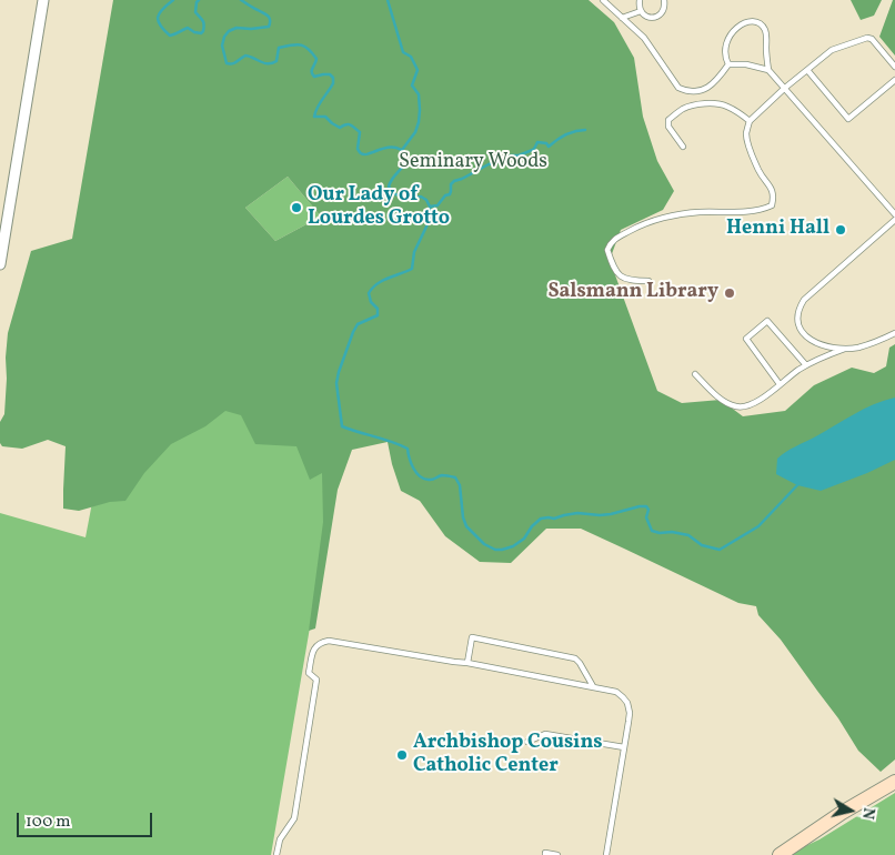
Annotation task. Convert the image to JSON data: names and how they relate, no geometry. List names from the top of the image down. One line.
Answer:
{"parks":["Seminary Woods"],"places":["Our Lady of Lourdes Grotto","Henni Hall","Salsmann Library","Archbishop Cousins Catholic Center"],"scale_bar":"100 m","north":"right"}
